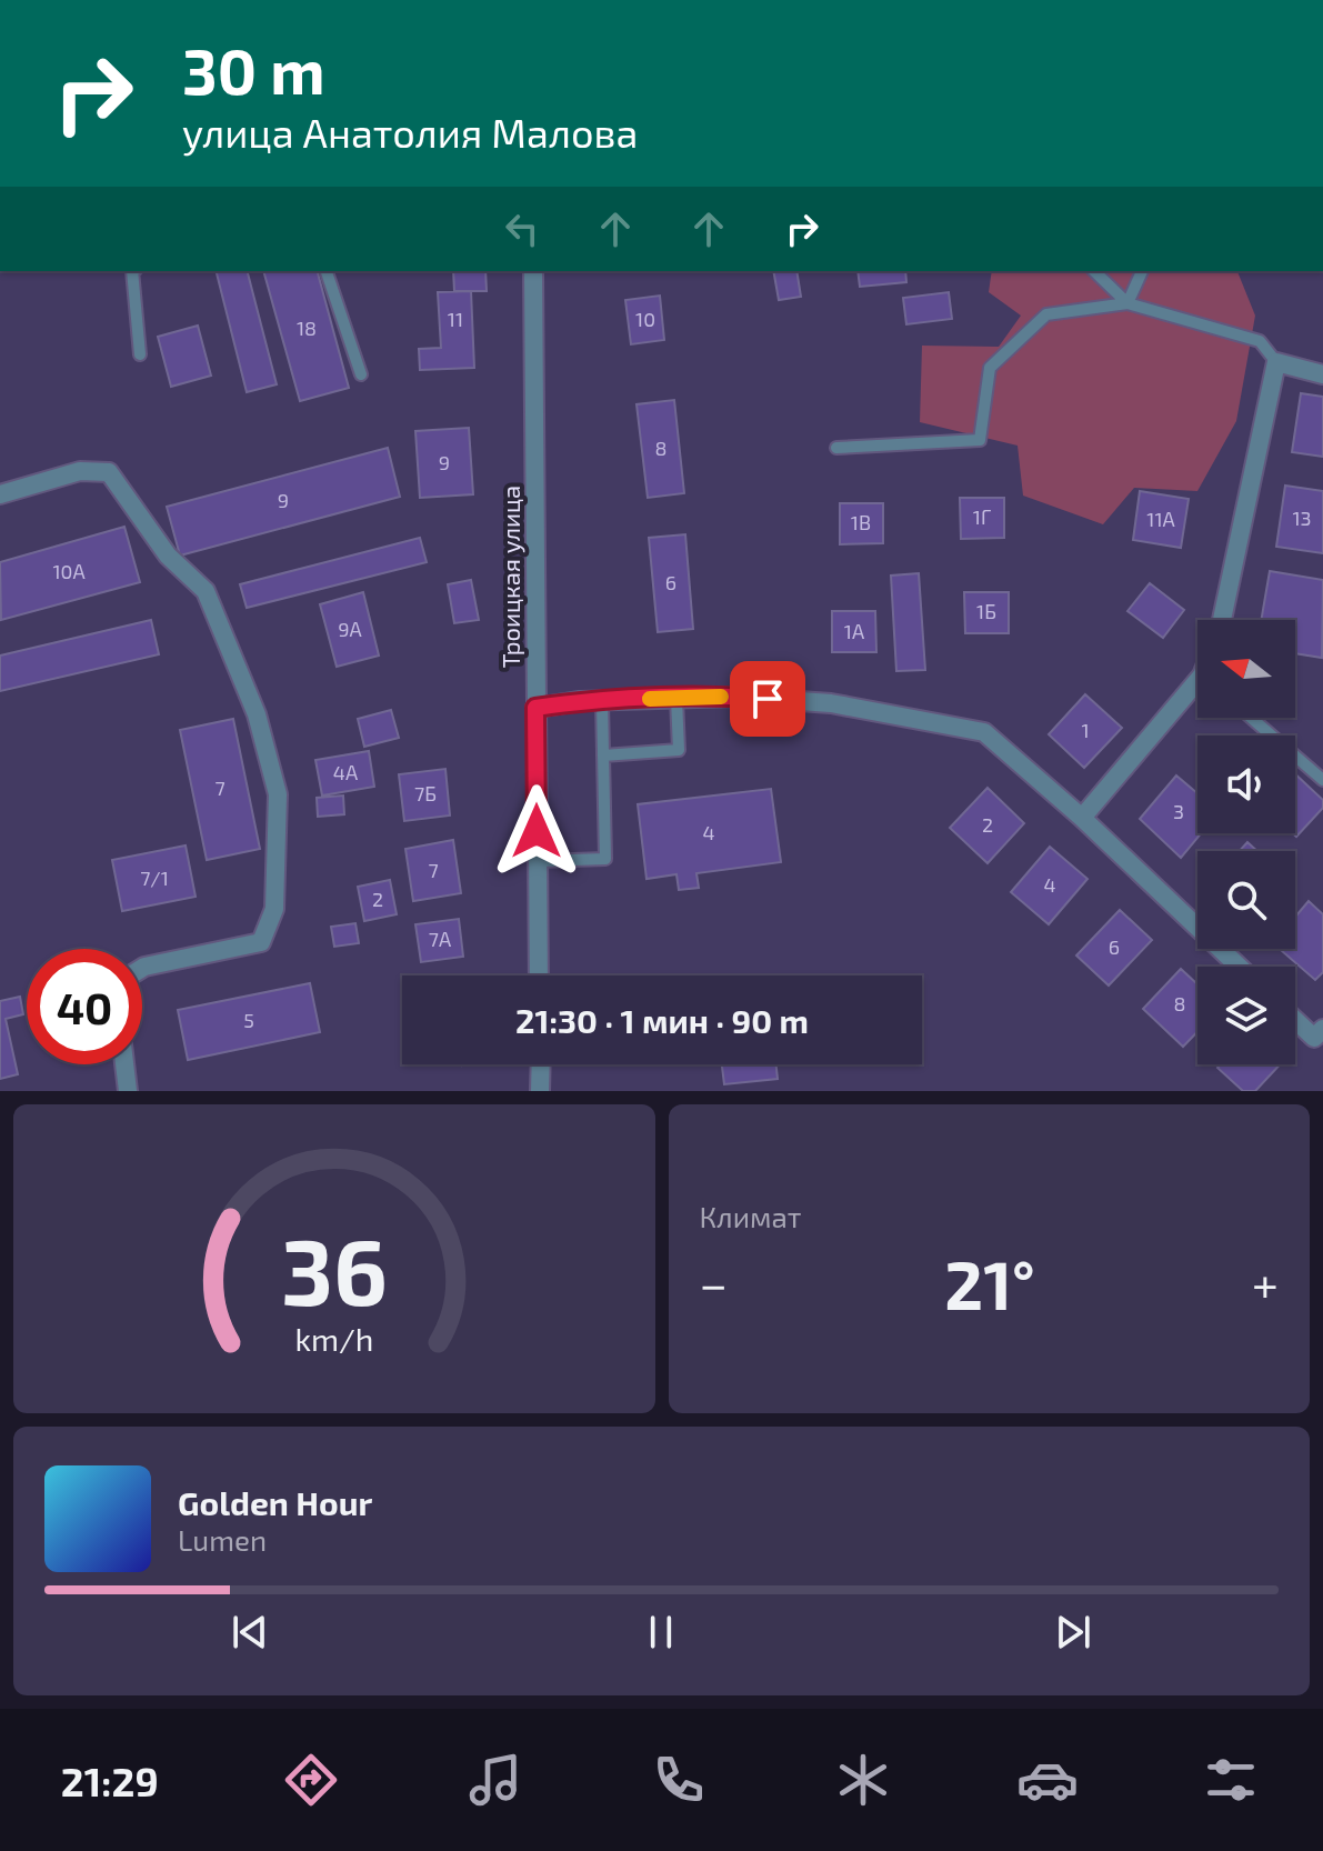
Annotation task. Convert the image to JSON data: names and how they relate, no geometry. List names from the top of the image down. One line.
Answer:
{"streets":{"street":["Троицкая улица"]},"house_numbers":["11","10","18","8","9","9","1Г","13","11А","1В","10А","6","1Б","9А","1А","1","4А","7","7Б","3","2","4","7","7/1","4","2","7А","6","8","5"],"north":"left","page":{"turn":["30 m","улица Анатолия Малова"],"limit":"40","trip":"21:30 · 1 мин · 90 m","tile":"Климат","heat":["−","21°","+"],"song":["Golden Hour","Lumen"],"tabs":"21:29","gauge":["36","km/h"]}}
